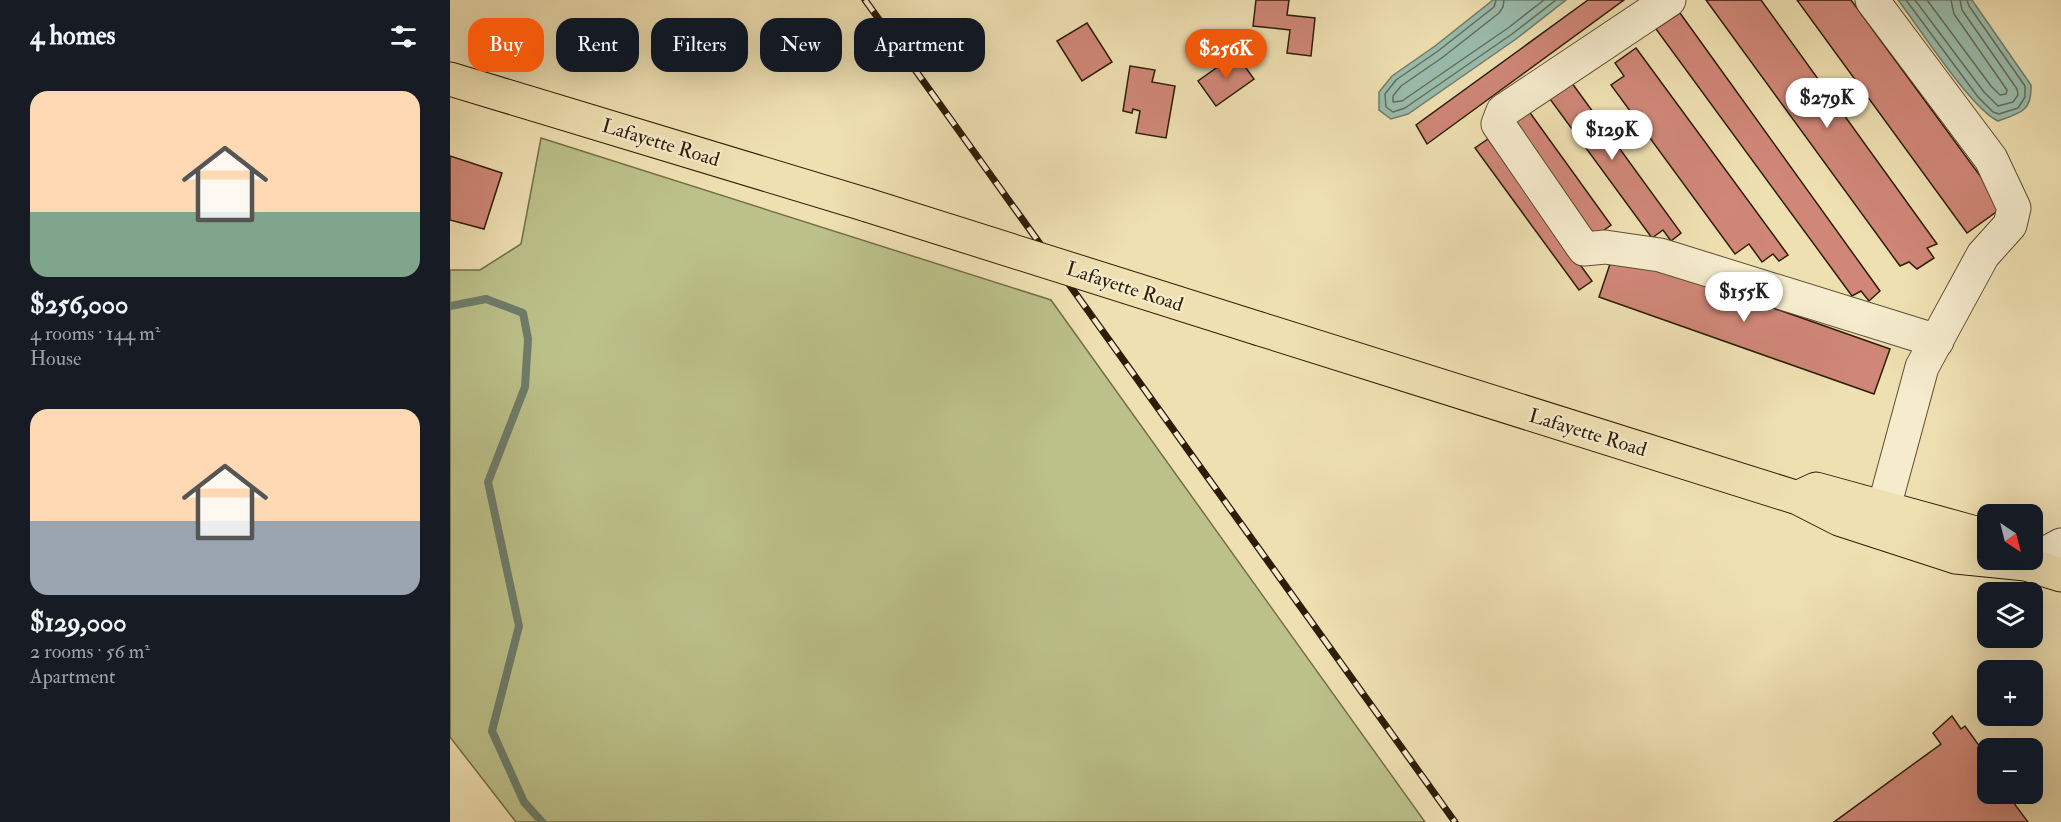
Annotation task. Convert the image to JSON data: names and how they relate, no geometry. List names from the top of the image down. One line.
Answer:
{"streets":{"main road":["Lafayette Road"]},"north":"bottom right","page":{"heading":"4 homes","chip":["Buy","Rent","Filters","New","Apartment"],"price":["$256K","$279K","$129K","$155K"],"list":[{"name":"$256,000","note":"4 rooms · 144 m² · House"},{"name":"$129,000","note":"2 rooms · 56 m² · Apartment"}],"map_buttons":["+","−"]}}
